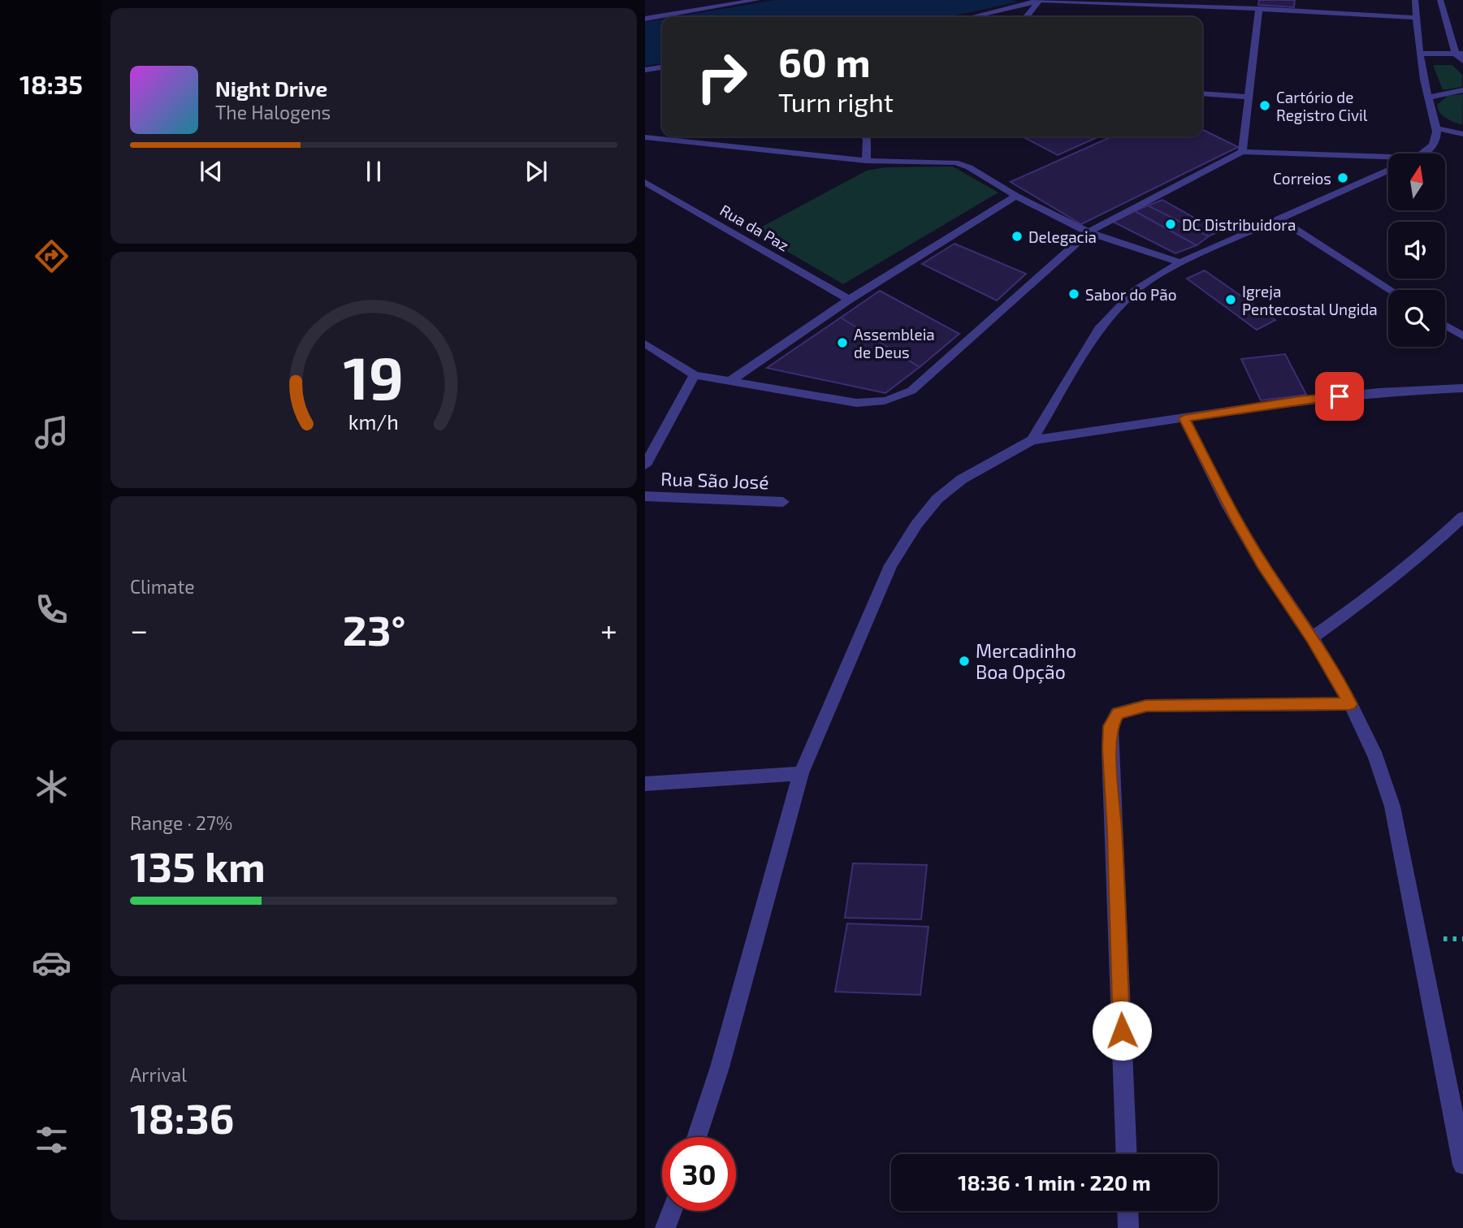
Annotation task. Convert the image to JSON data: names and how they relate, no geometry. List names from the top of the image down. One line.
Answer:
{"streets":{"street":["Rua da Paz","Rua São José"]},"places":["Cartório de Registro Civil","Correios","DC Distribuidora","Delegacia","Sabor do Pão","Igreja Pentecostal Ungida","Assembleia de Deus","Mercadinho Boa Opção"],"north":"top","page":{"tabs":"18:35","turn":["60 m","Turn right"],"song":["Night Drive","The Halogens"],"tile":["Climate",["Range · 27%","135 km"],["Arrival","18:36"]],"heat":["−","23°","+"],"limit":"30","trip":"18:36 · 1 min · 220 m","gauge":["19","km/h"]}}
